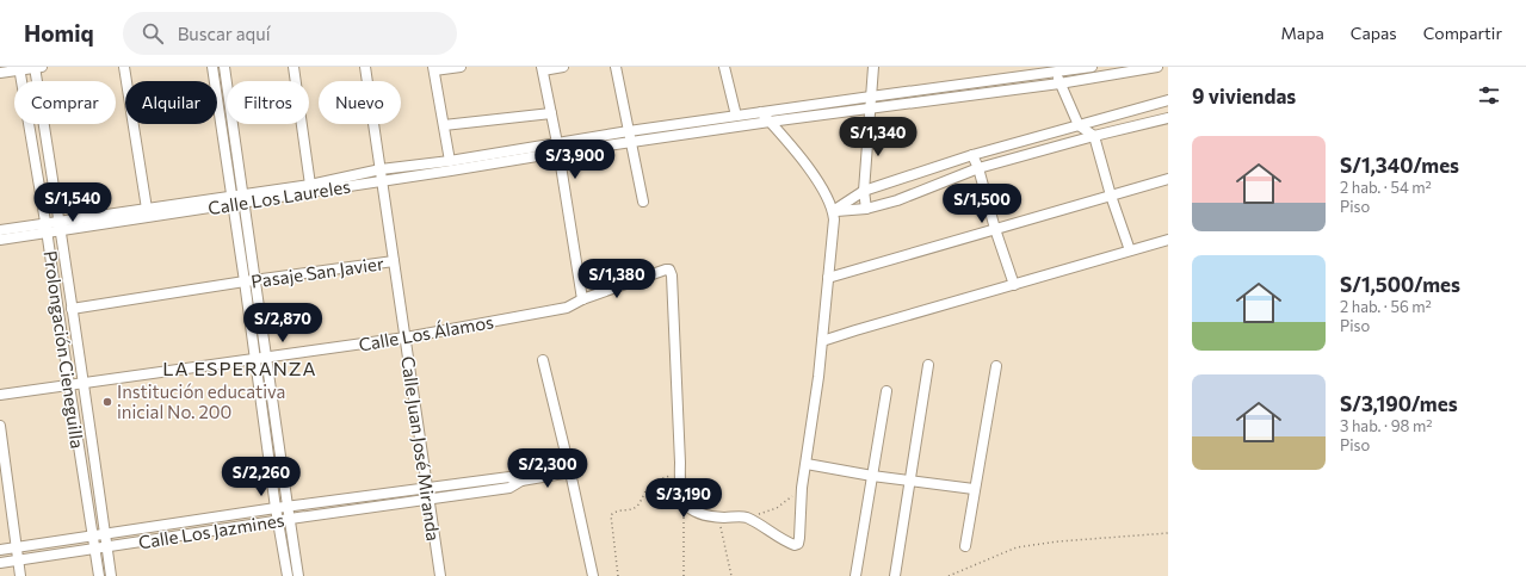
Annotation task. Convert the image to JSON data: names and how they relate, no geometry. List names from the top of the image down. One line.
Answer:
{"streets":{"street":["Calle Los Laureles","Pasaje San Javier","Calle Los Álamos","Prolongación Cieneguilla","Calle Juan José Miranda","Calle Los Jazmines"]},"crossings":[["Calle Los Laureles","Prolongación Cieneguilla"],["Calle Los Laureles","Calle Juan José Miranda"],["Pasaje San Javier","Prolongación Cieneguilla"],["Pasaje San Javier","Calle Juan José Miranda"],["Calle Los Álamos","Prolongación Cieneguilla"],["Calle Los Álamos","Calle Juan José Miranda"],["Prolongación Cieneguilla","Calle Los Jazmines"],["Calle Juan José Miranda","Calle Los Jazmines"]],"districts":["LA ESPERANZA"],"places":["Institución educativa inicial No. 200"],"page":{"header":"Homiq","search":"Buscar aquí","nav":["Mapa","Capas","Compartir"],"heading":"9 viviendas","chip":["Comprar","Alquilar","Filtros","Nuevo"],"price":["S/1,340","S/3,900","S/1,540","S/1,500","S/1,380","S/2,870","S/2,300","S/2,260","S/3,190"],"list":[{"name":"S/1,340/mes","note":"2 hab. · 54 m² · Piso"},{"name":"S/1,500/mes","note":"2 hab. · 56 m² · Piso"},{"name":"S/3,190/mes","note":"3 hab. · 98 m² · Piso"}]}}
